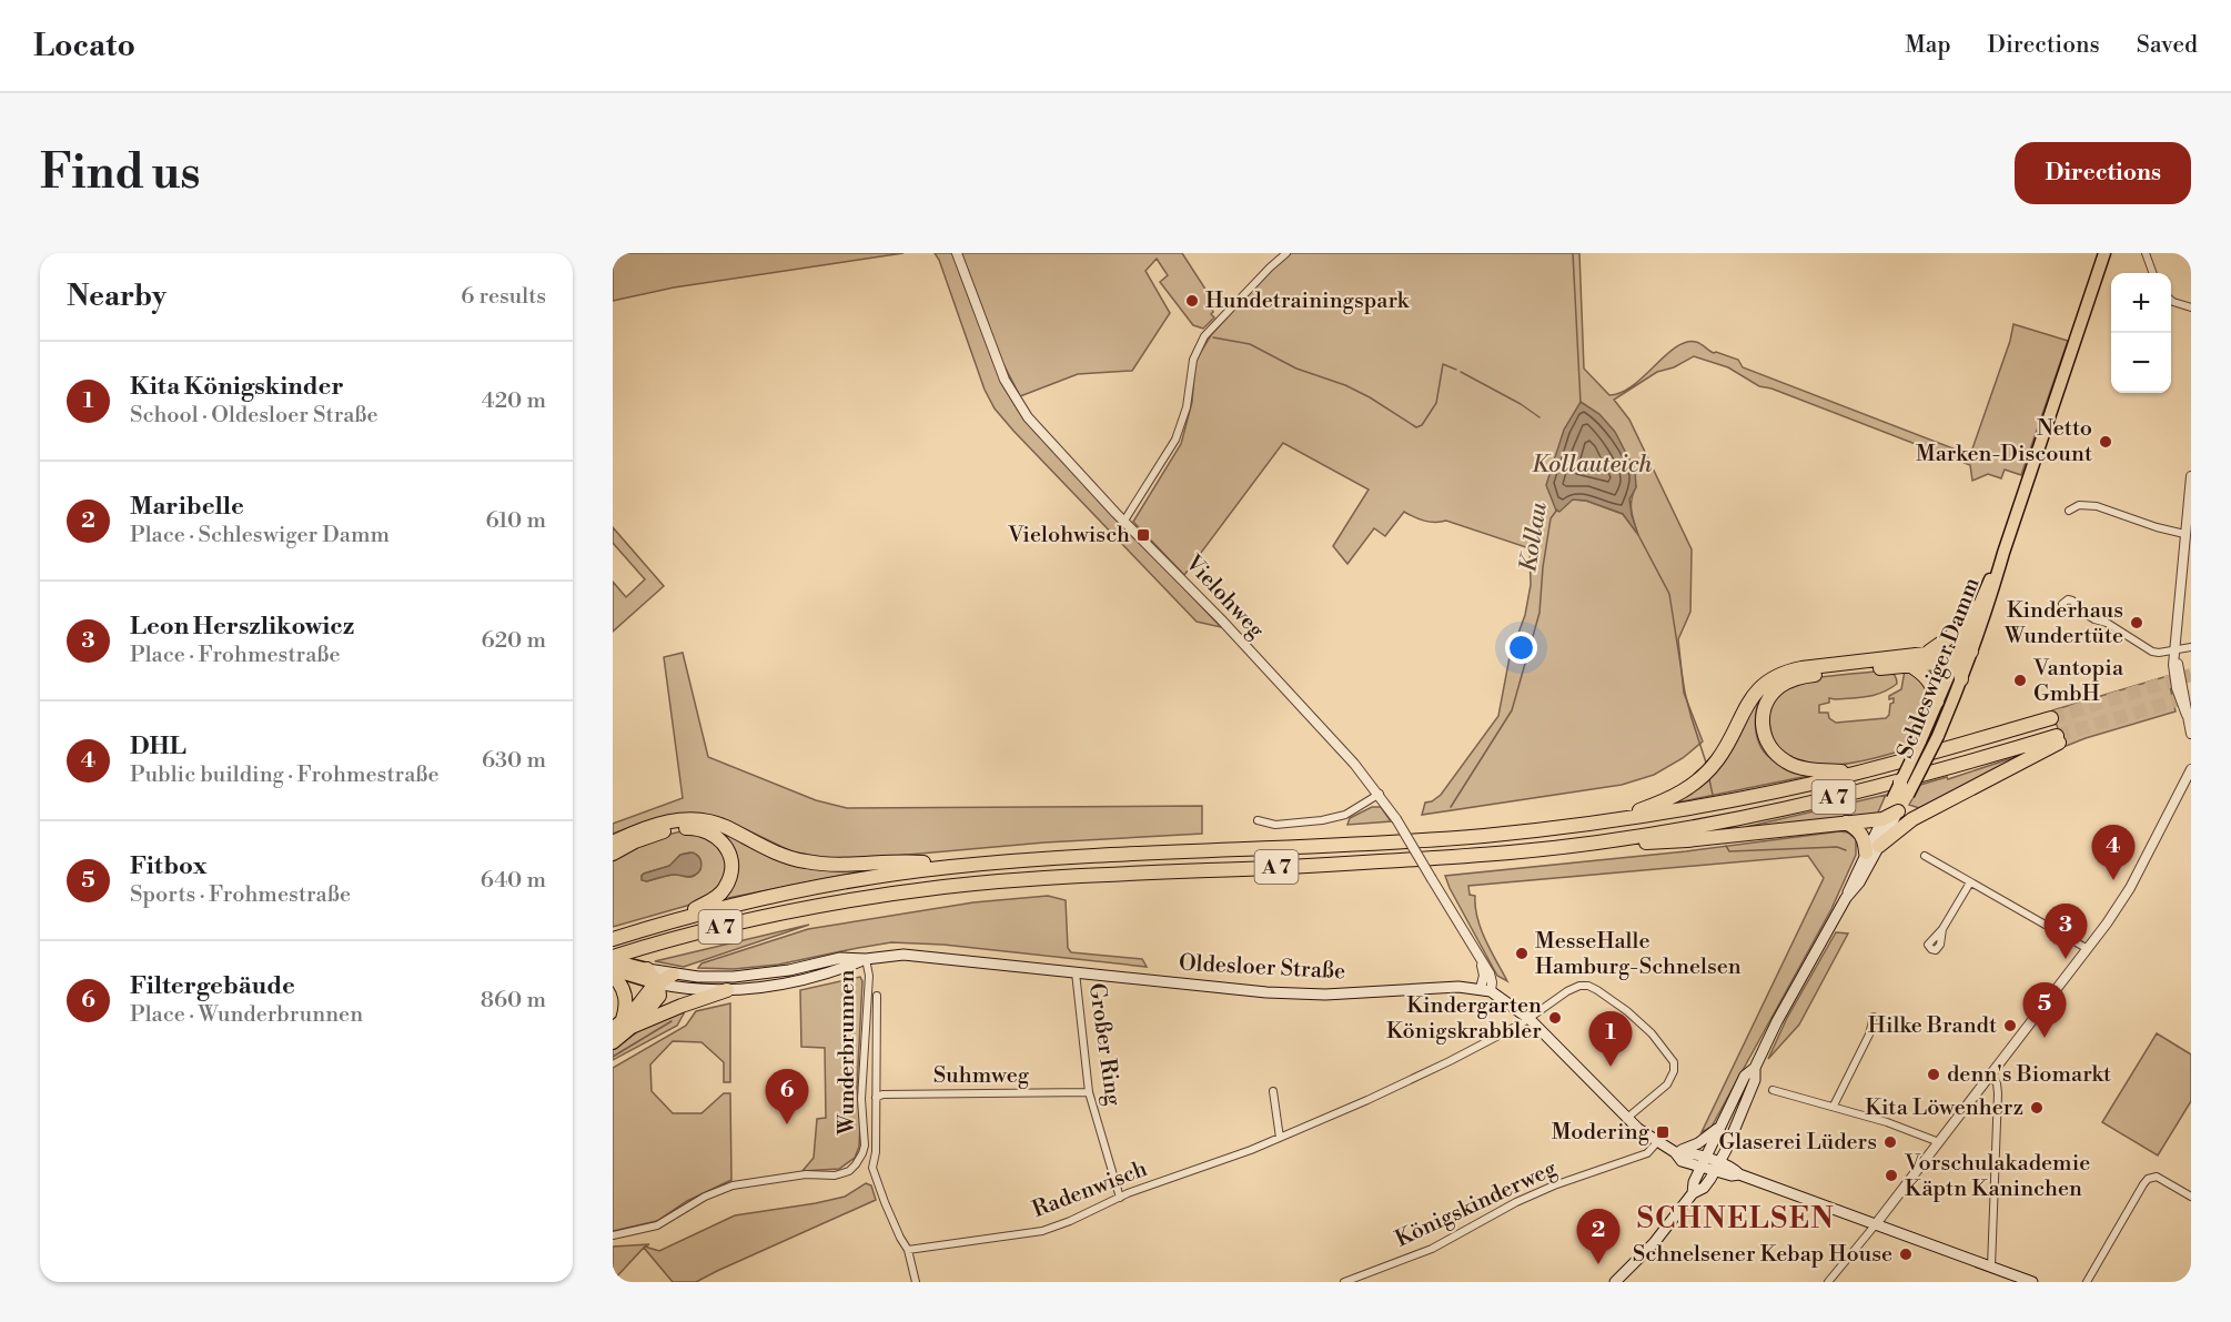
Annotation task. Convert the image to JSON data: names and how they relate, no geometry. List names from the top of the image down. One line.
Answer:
{"streets":{"highway":["A 7"],"main road":["Schleswiger Damm","Oldesloer Straße"],"street":["Vielohweg","Großer Ring","Wunderbrunnen","Suhmweg","Radenwisch","Königskinderweg"]},"crossings":[["Vielohweg","Oldesloer Straße"],["Schleswiger Damm","A 7"],["A 7","Oldesloer Straße"],["Oldesloer Straße","Großer Ring"],["Oldesloer Straße","Wunderbrunnen"],["Großer Ring","Suhmweg"],["Großer Ring","Radenwisch"]],"districts":["SCHNELSEN"],"water":["Kollauteich","Kollau"],"places":{"other":["Hundetrainingspark","Netto Marken-Discount","Kinderhaus Wundertüte","Vantopia GmbH","MesseHalle Hamburg-Schnelsen","Kindergarten Königskrabbler","Hilke Brandt","denn's Biomarkt","Kita Löwenherz","Glaserei Lüders","Vorschulakademie Käptn Kaninchen","Schnelsener Kebap House"],"transit":["Vielohwisch","Modering"]},"page":{"header":"Locato","nav":["Map","Directions","Saved"],"buttons":"Directions","title":"Find us","heading":["Nearby","6 results"],"map_buttons":["+","−"],"list":[{"mark":"1","name":"Kita Königskinder","note":"School · Oldesloer Straße","value":"420 m"},{"mark":"2","name":"Maribelle","note":"Place · Schleswiger Damm","value":"610 m"},{"mark":"3","name":"Leon Herszlikowicz","note":"Place · Frohmestraße","value":"620 m"},{"mark":"4","name":"DHL","note":"Public building · Frohmestraße","value":"630 m"},{"mark":"5","name":"Fitbox","note":"Sports · Frohmestraße","value":"640 m"},{"mark":"6","name":"Filtergebäude","note":"Place · Wunderbrunnen","value":"860 m"}],"pins":["4","3","5","1","6","2"]}}
